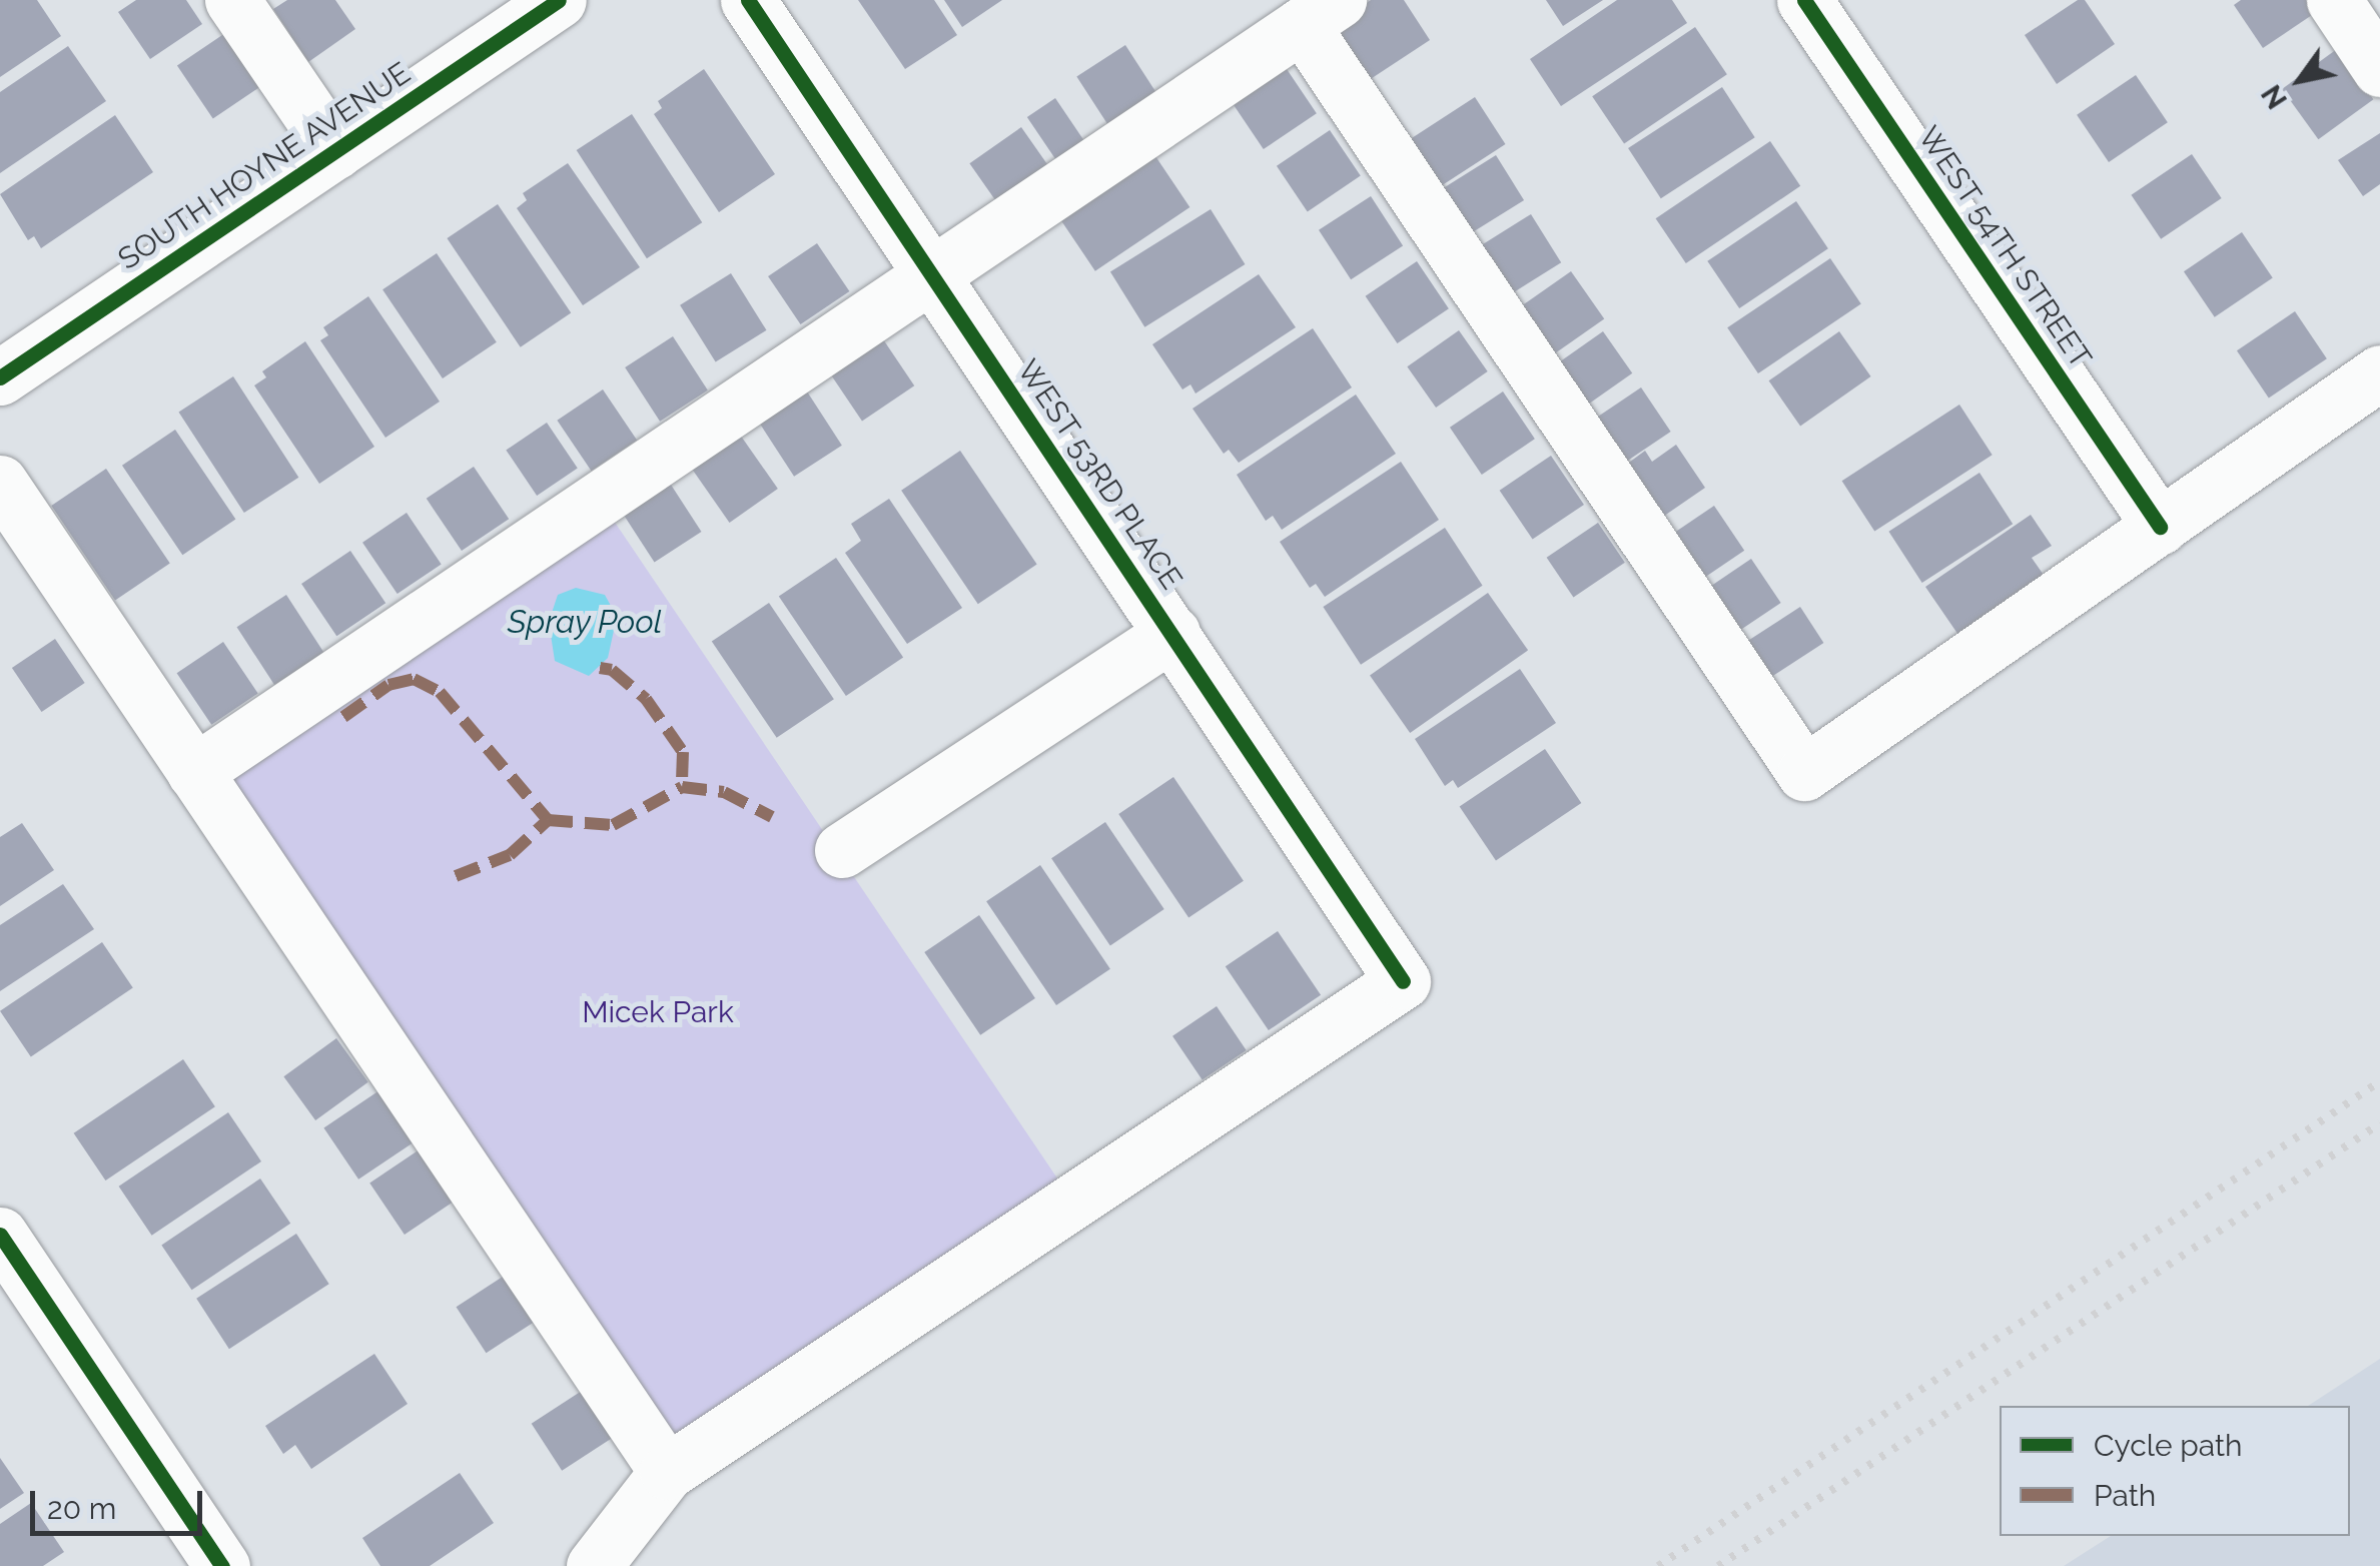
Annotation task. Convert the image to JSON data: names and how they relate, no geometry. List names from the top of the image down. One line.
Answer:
{"streets":{"street":["SOUTH HOYNE AVENUE","WEST 54TH STREET","WEST 53RD PLACE"]},"water":["Spray Pool"],"parks":["Micek Park"],"legend":["Cycle path","Path"],"scale_bar":"20 m","north":"bottom left"}
